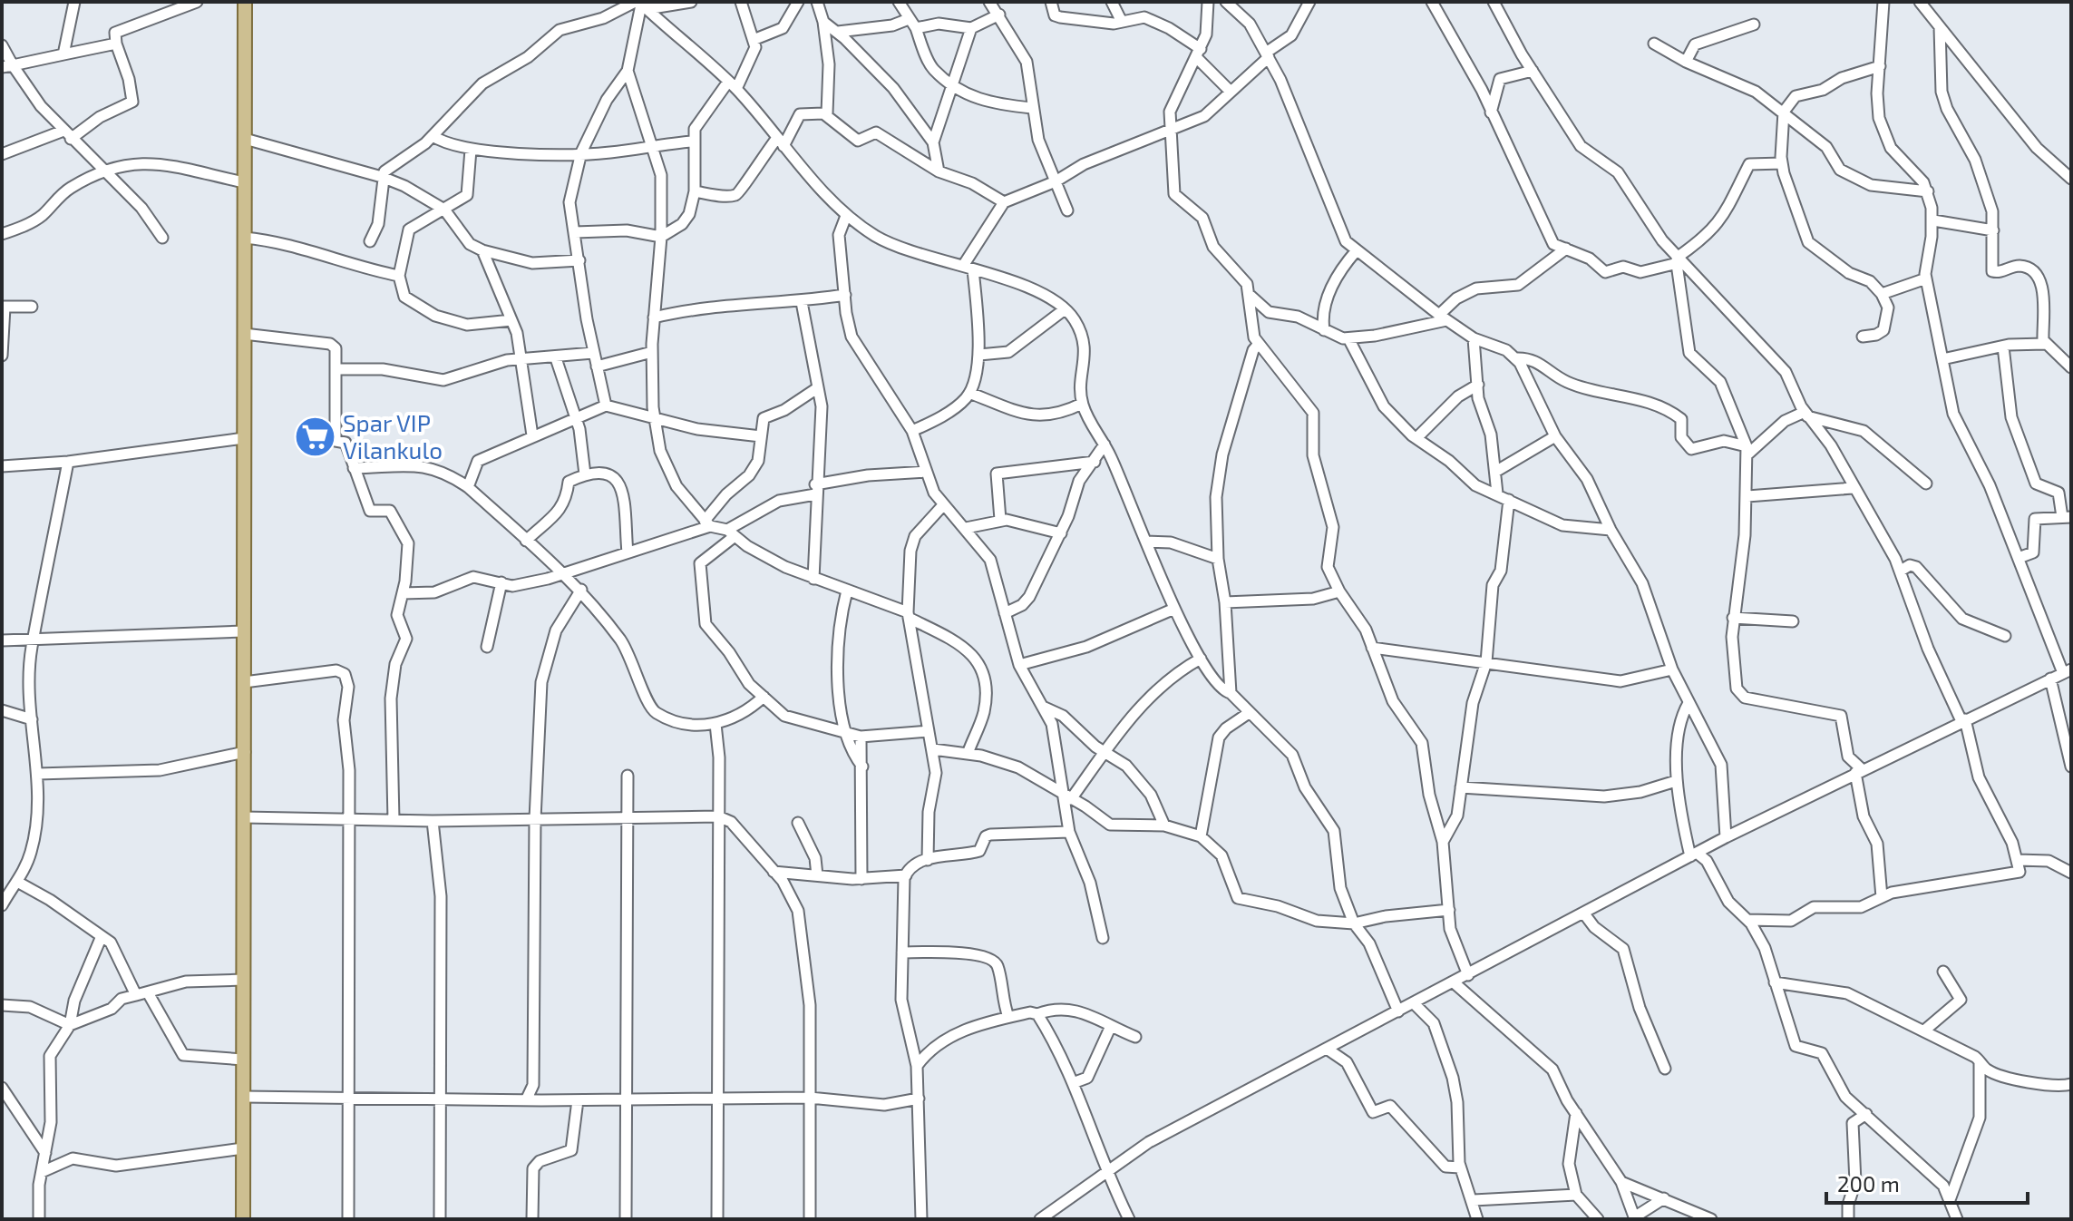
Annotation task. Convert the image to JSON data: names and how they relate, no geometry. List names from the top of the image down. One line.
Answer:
{"places":{"supermarket":["Spar VIP Vilankulo"]},"scale_bar":"200 m"}
